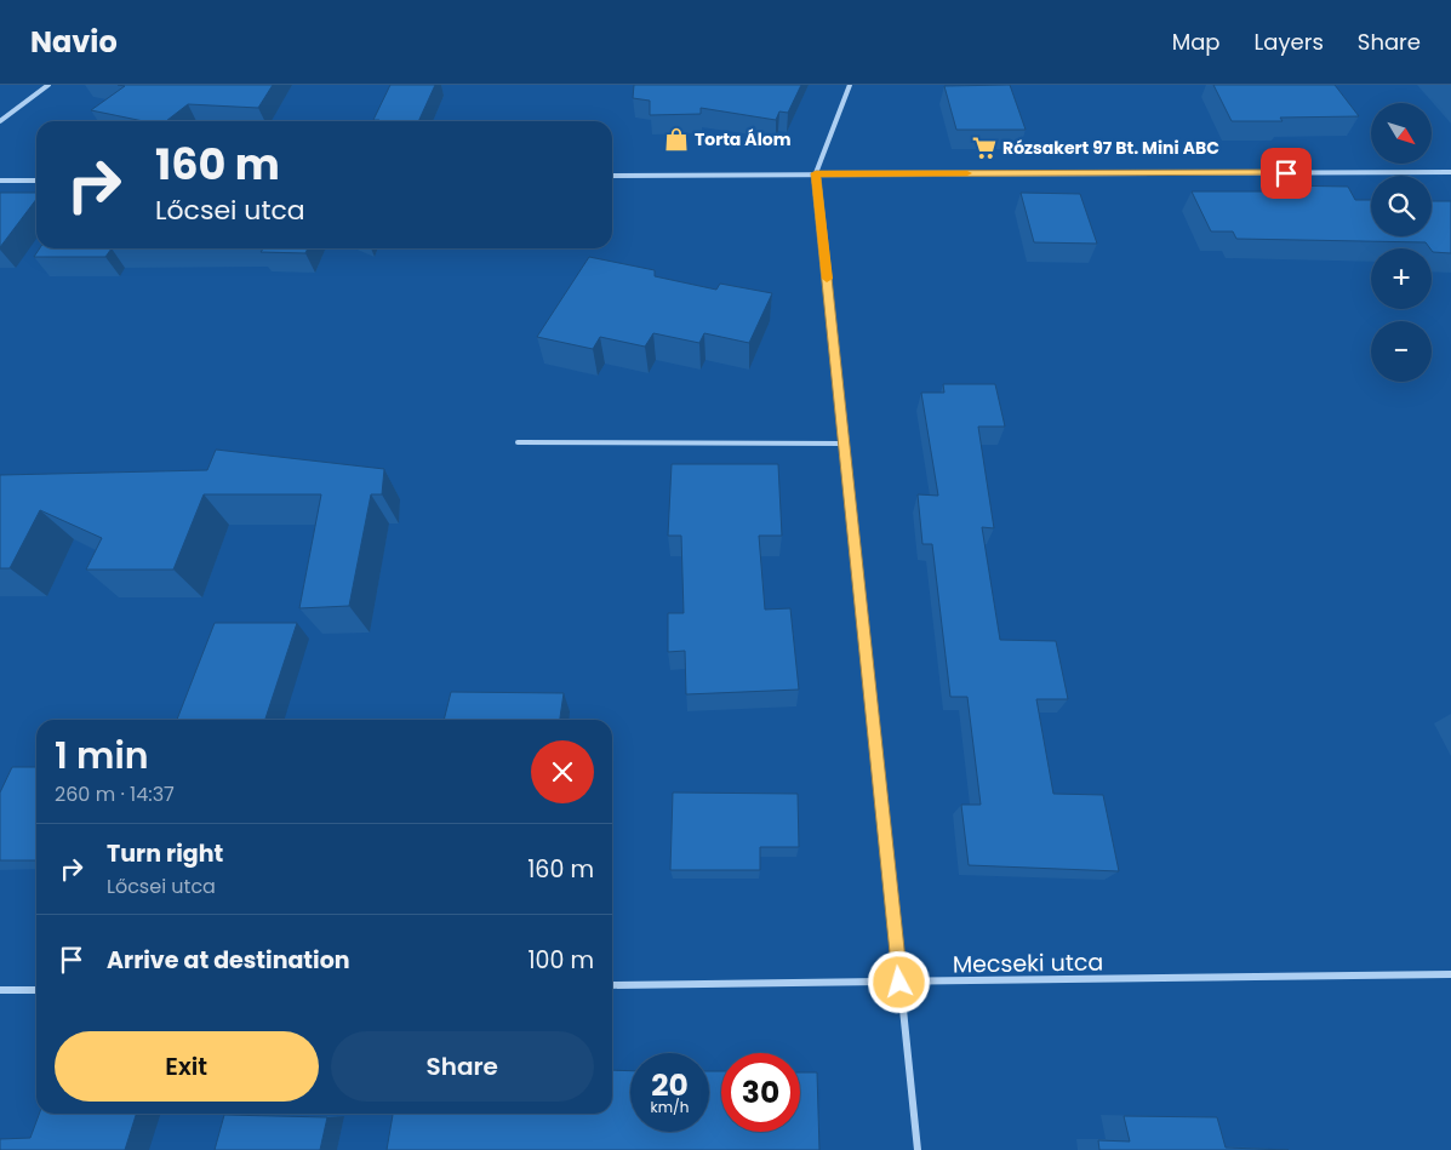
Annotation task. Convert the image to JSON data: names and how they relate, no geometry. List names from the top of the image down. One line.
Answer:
{"streets":{"street":["Mecseki utca"]},"places":{"shop":["Torta Álom"],"supermarket":["Rózsakert 97 Bt. Mini ABC"]},"north":"bottom right","page":{"header":"Navio","nav":["Map","Layers","Share"],"map_buttons":["+","−"],"turn":["160 m","Lőcsei utca"],"heading":["1 min","260 m · 14:37"],"list":[{"name":"Turn right","note":"Lőcsei utca","value":"160 m"},{"name":"Arrive at destination","value":"100 m"}],"buttons":["Exit","Share"],"speed":"20 km/h","limit":"30"}}
